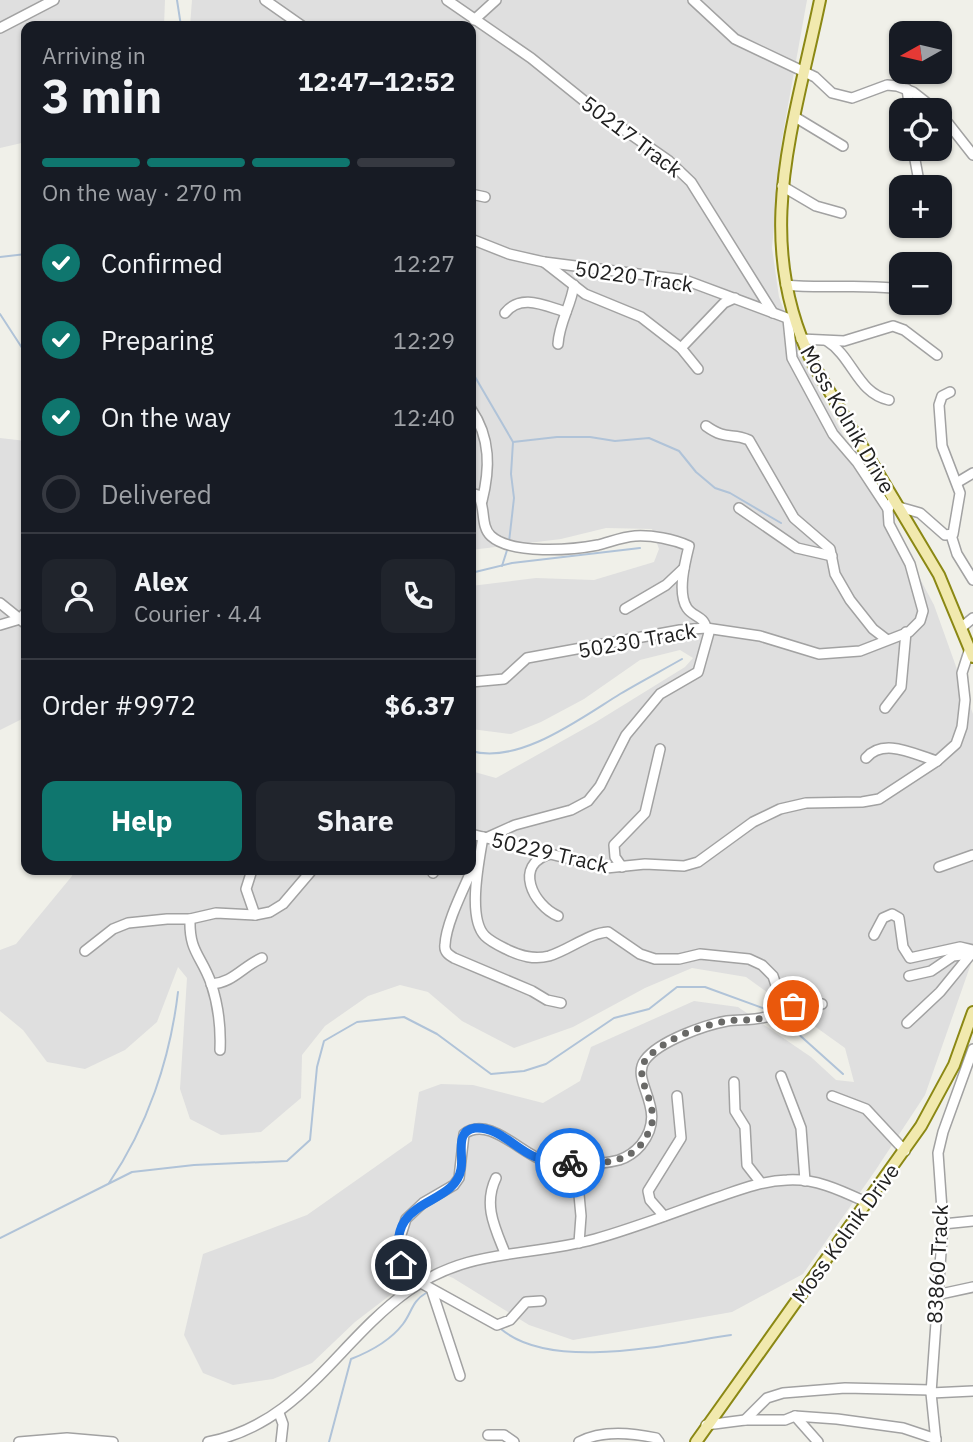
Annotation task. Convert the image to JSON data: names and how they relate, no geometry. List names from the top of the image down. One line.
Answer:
{"streets":{"main road":["Moss Kolnik Drive"],"street":["50217 Track","50220 Track","50230 Track","50229 Track","83860 Track"]},"crossings":[["50217 Track","50220 Track"],["50220 Track","Moss Kolnik Drive"],["Moss Kolnik Drive","50229 Track"]],"north":"left","page":{"map_buttons":["+","−"],"heading":["3 min","Arriving in","12:47–12:52"],"panel":["Alex","Courier · 4.4","Order #9972","$6.37"],"bar":"On the way · 270 m","list":[["Confirmed","12:27"],["Preparing","12:29"],["On the way","12:40"],"Delivered"],"buttons":["Help","Share"]}}
